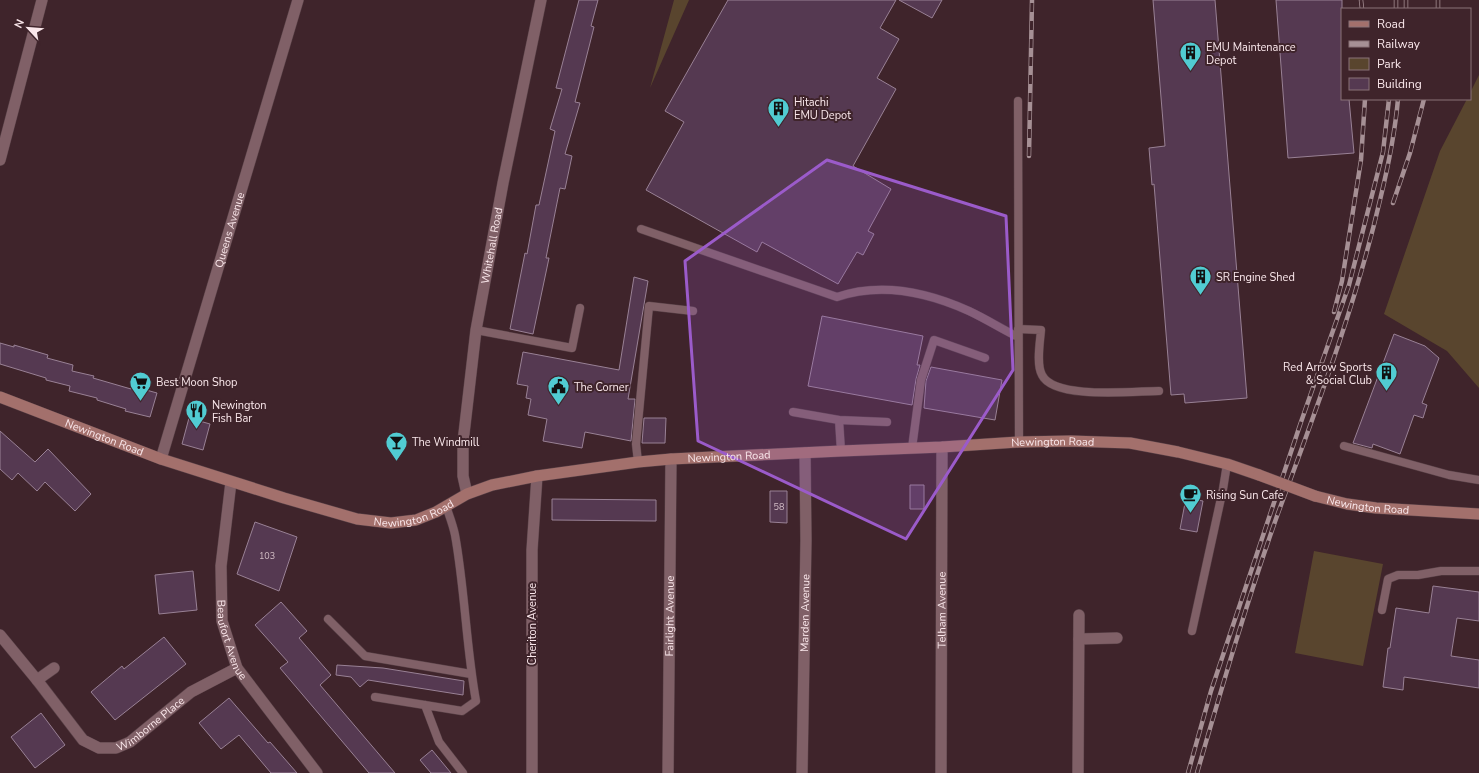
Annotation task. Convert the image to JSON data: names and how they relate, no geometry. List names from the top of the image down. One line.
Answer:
{"streets":{"main road":["Newington Road"],"street":["Queens Avenue","Whitehall Road","Telham Avenue","Marden Avenue","Fairlight Avenue","Cheriton Avenue","Beaufort Avenue","Wimborne Place"]},"crossings":[["Queens Avenue","Newington Road"],["Whitehall Road","Newington Road"],["Newington Road","Telham Avenue"],["Newington Road","Marden Avenue"],["Newington Road","Fairlight Avenue"],["Newington Road","Cheriton Avenue"],["Newington Road","Beaufort Avenue"],["Beaufort Avenue","Wimborne Place"]],"places":{"building":["EMU Maintenance Depot","Hitachi EMU Depot","SR Engine Shed","Red Arrow Sports & Social Club"],"supermarket":["Best Moon Shop"],"public building":["The Corner"],"restaurant":["Newington Fish Bar"],"bar":["The Windmill"],"cafe":["Rising Sun Cafe"]},"house_numbers":["58","103"],"legend":["Road","Railway","Park","Building"],"north":"top left"}
